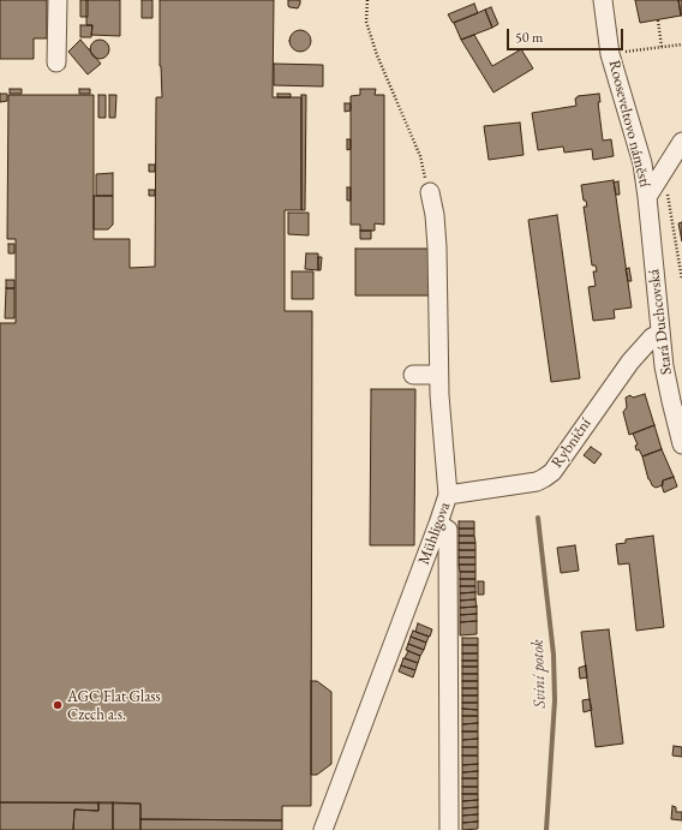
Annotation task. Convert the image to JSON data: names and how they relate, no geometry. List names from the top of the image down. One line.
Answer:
{"streets":{"street":["Rooseveltovo náměstí","Stará Duchcovská","Rybniční","Mühligova"]},"crossings":[["Rooseveltovo náměstí","Stará Duchcovská"],["Stará Duchcovská","Rybniční"],["Rybniční","Mühligova"]],"water":["Sviní potok"],"places":["AGC Flat Glass Czech a.s."],"scale_bar":"50 m"}
